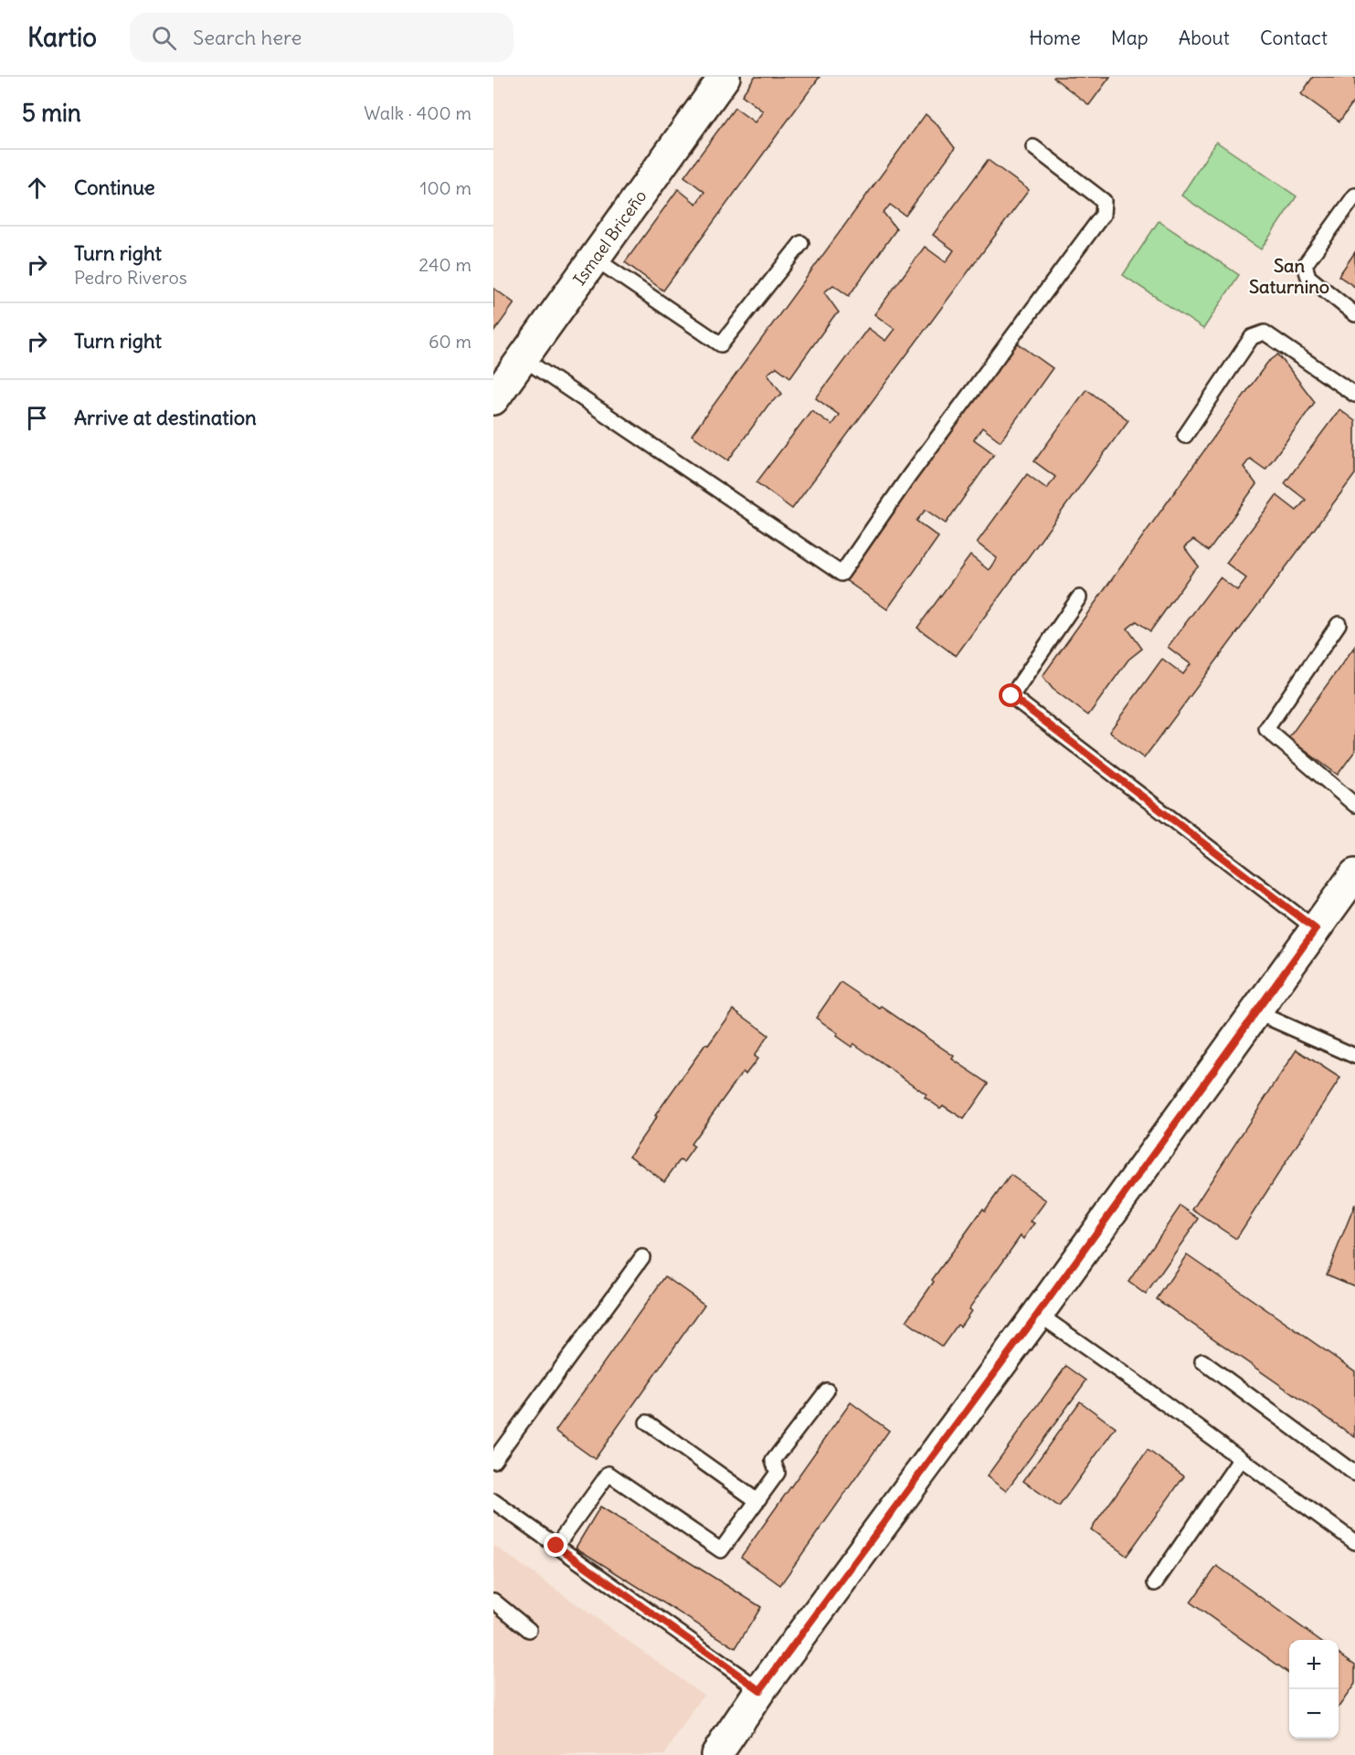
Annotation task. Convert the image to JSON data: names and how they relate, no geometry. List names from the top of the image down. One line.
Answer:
{"streets":{"street":["Ismael Briceño"]},"districts":["San Saturnino"],"page":{"header":"Kartio","search":"Search here","nav":["Home","Map","About","Contact"],"heading":["5 min","Walk · 400 m"],"list":[["Continue","100 m"],["Turn right","Pedro Riveros","240 m"],["Turn right","60 m"],"Arrive at destination"],"map_buttons":["+","−"]}}
